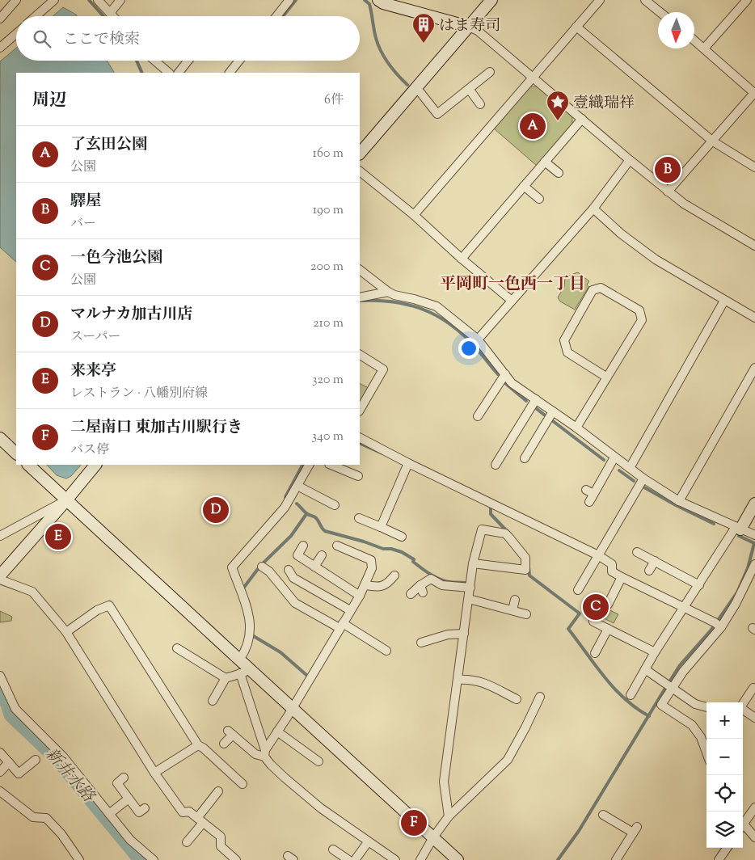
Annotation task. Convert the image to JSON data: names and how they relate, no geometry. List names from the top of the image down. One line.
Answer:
{"districts":["平岡町一色西一丁目"],"water":["新井水路"],"places":{"building":["はま寿司"],"place":["壹織瑞祥"]},"north":"bottom","page":{"search":"ここで検索","heading":["周辺","6件"],"pins":["A","B","D","E","C","F"],"list":[{"mark":"A","name":"了玄田公園","note":"公園","value":"160 m"},{"mark":"B","name":"驛屋","note":"バー","value":"190 m"},{"mark":"C","name":"一色今池公園","note":"公園","value":"200 m"},{"mark":"D","name":"マルナカ加古川店","note":"スーパー","value":"210 m"},{"mark":"E","name":"来来亭","note":"レストラン · 八幡別府線","value":"320 m"},{"mark":"F","name":"二屋南口 東加古川駅行き","note":"バス停","value":"340 m"}],"map_buttons":["+","−"]}}
